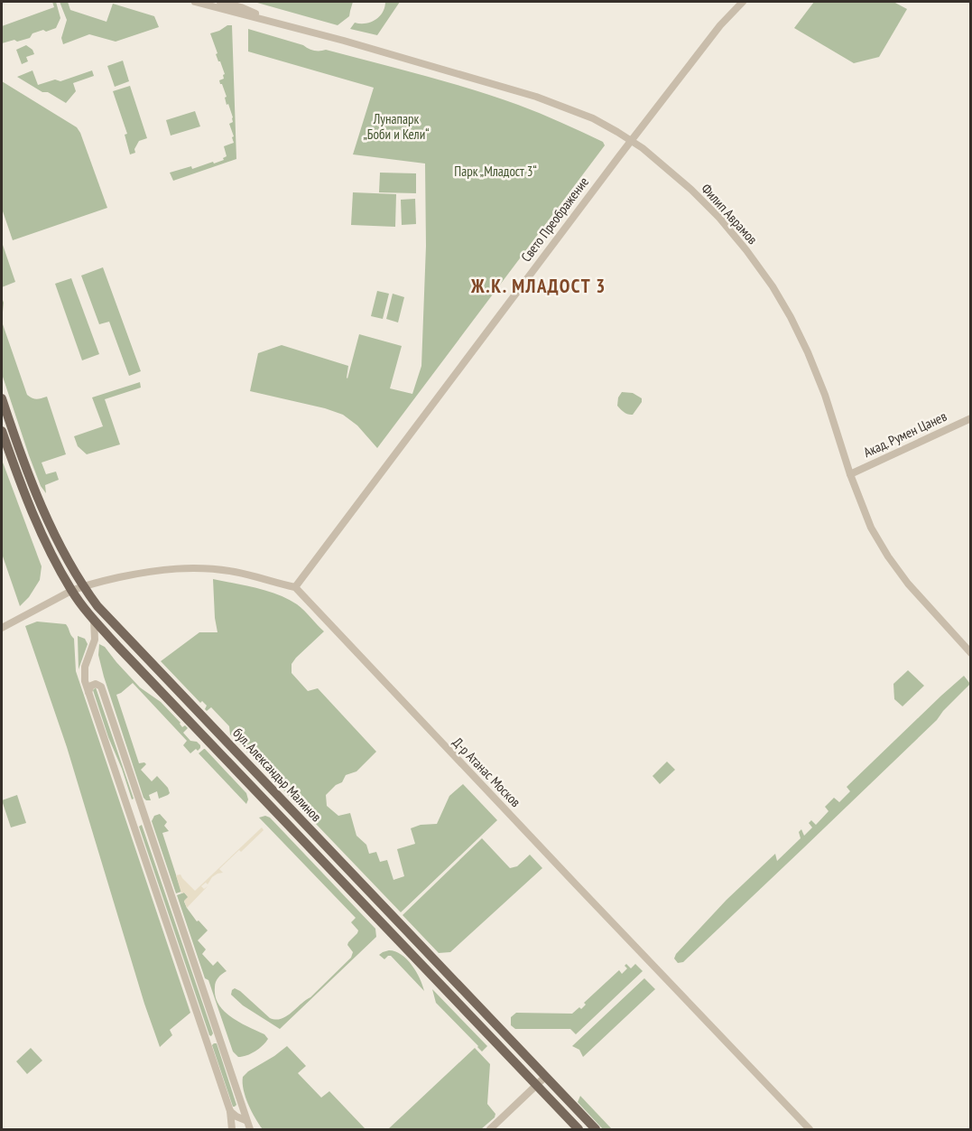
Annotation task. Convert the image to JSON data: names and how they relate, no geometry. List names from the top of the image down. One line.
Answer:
{"streets":{"main road":["бул. Александър Малинов"],"street":["Филип Аврамов","Свето Преображение","Акад. Румен Цанев","Д-р Атанас Москов"]},"crossings":[["Филип Аврамов","Свето Преображение"],["Филип Аврамов","Акад. Румен Цанев"],["Свето Преображение","Д-р Атанас Москов"]],"districts":["Ж.К. МЛАДОСТ 3"],"parks":["Лунапарк „Боби и Кели“","Парк „Младост 3“"]}
